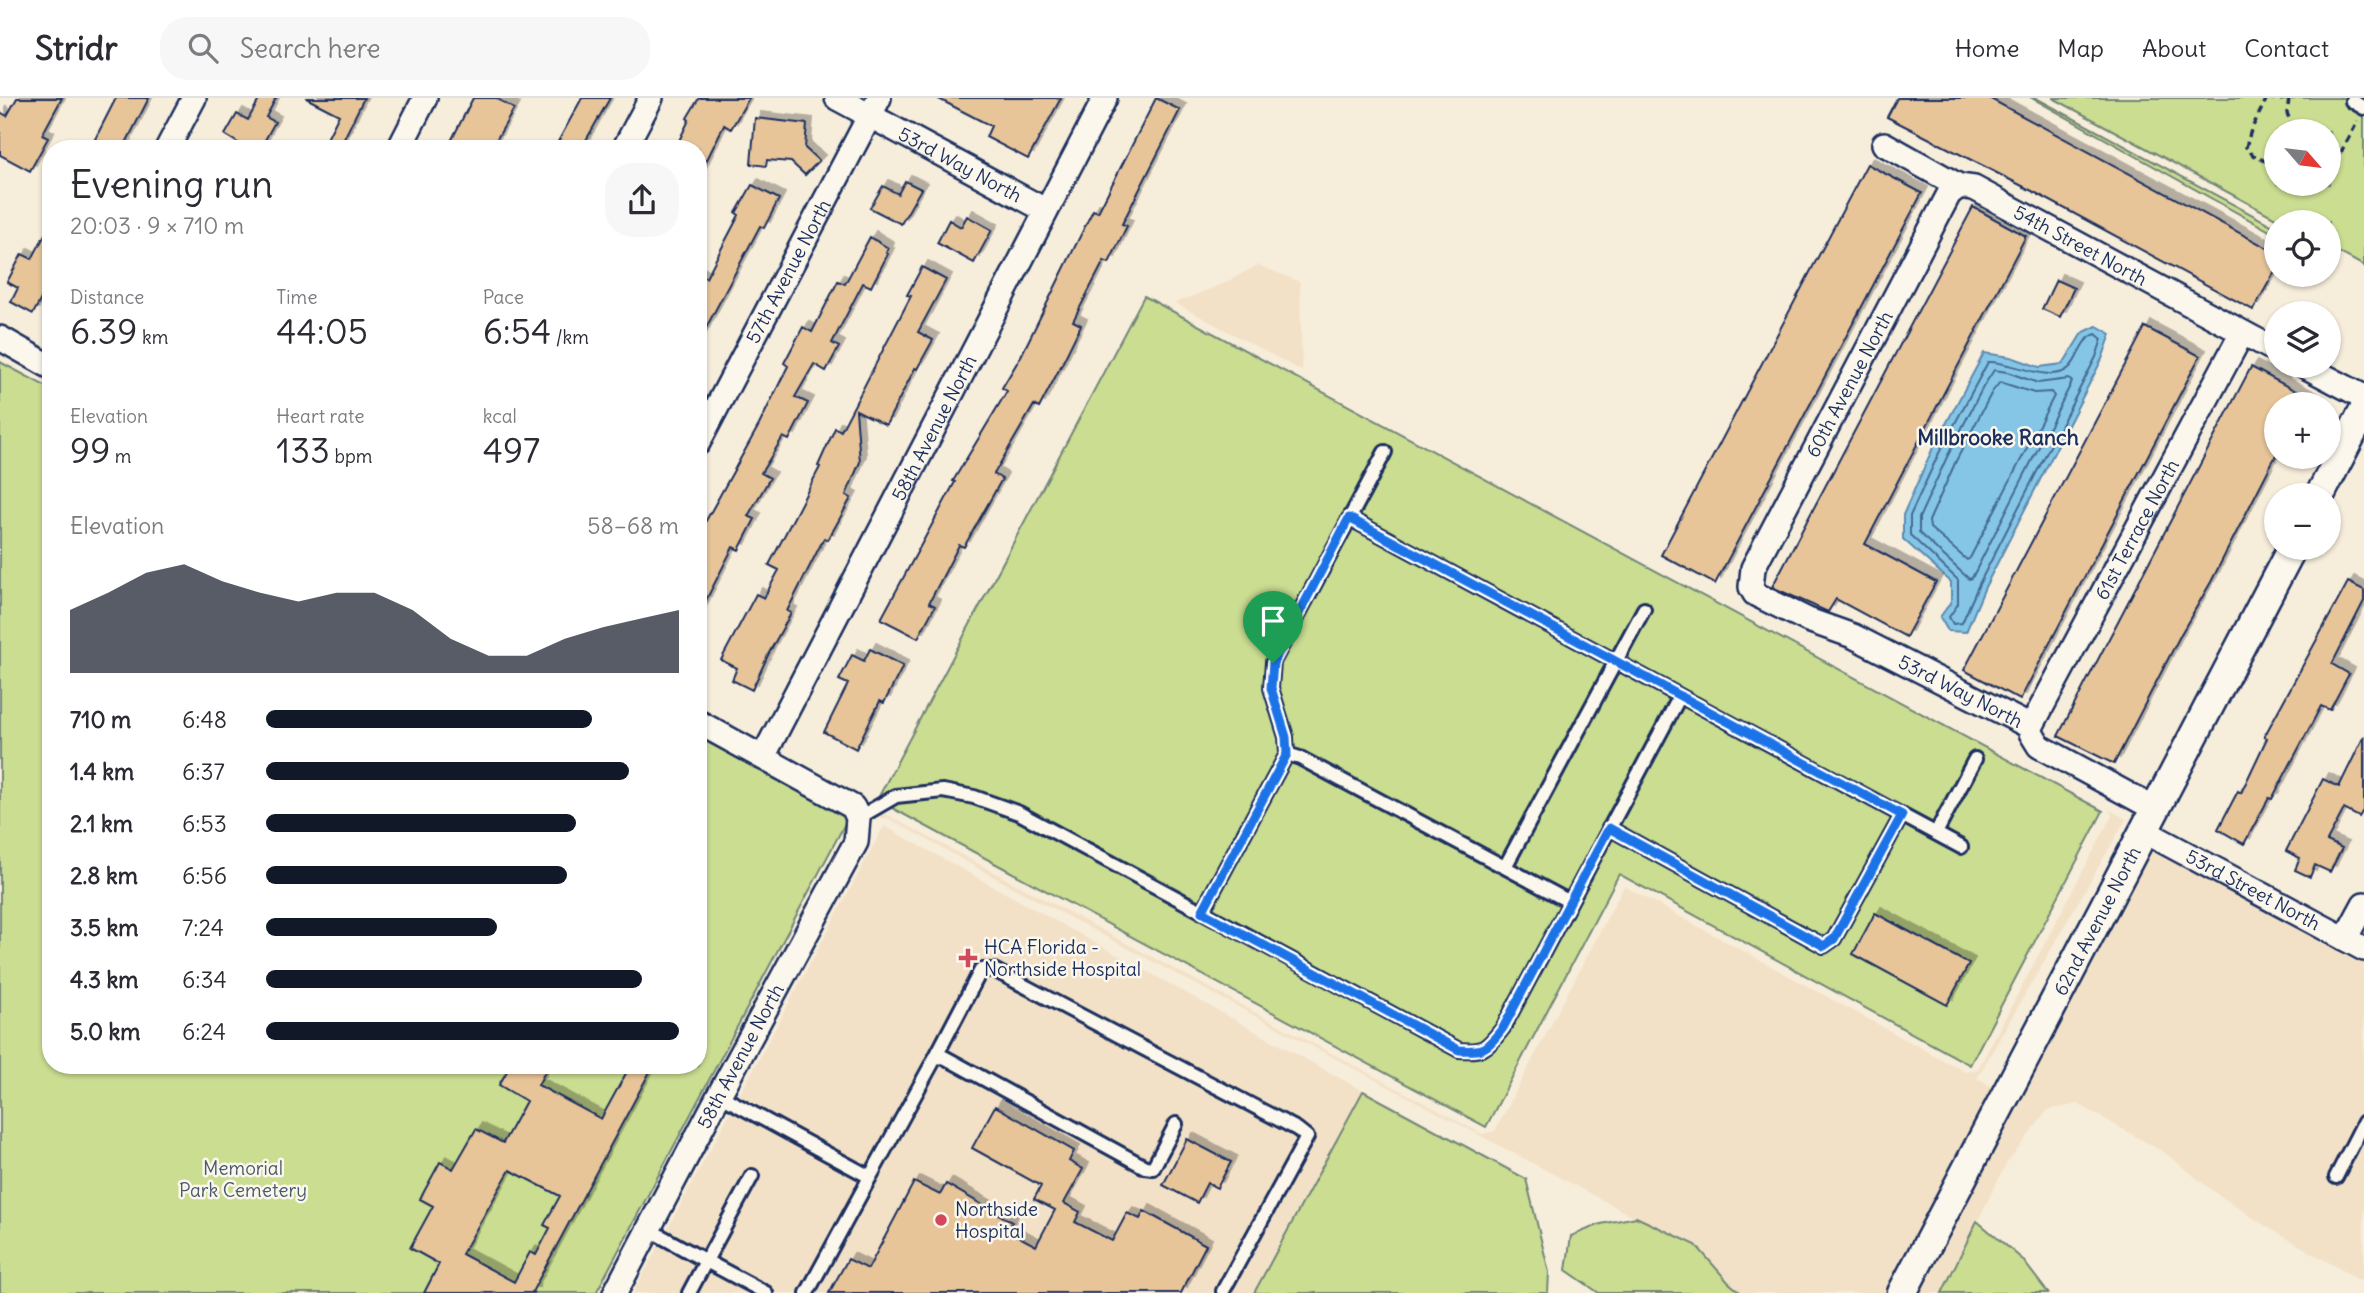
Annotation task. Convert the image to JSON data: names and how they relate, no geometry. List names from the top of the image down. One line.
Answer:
{"streets":{"street":["53rd Way North","54th Street North","57th Avenue North","60th Avenue North","58th Avenue North","61st Terrace North","53rd Street North","62nd Avenue North"]},"crossings":[["53rd Way North","57th Avenue North"],["53rd Way North","60th Avenue North"],["53rd Way North","58th Avenue North"],["53rd Way North","61st Terrace North"],["53rd Way North","53rd Street North"],["53rd Way North","62nd Avenue North"],["54th Street North","60th Avenue North"],["54th Street North","61st Terrace North"],["53rd Street North","62nd Avenue North"]],"districts":["Millbrooke Ranch"],"parks":["Memorial Park Cemetery"],"places":{"health":["HCA Florida - Northside Hospital"],"other":["Northside Hospital"]},"north":"bottom right","page":{"header":"Stridr","search":"Search here","nav":["Home","Map","About","Contact"],"map_buttons":["+","−"],"heading":["Evening run","20:03 · 9 × 710 m"],"stats":[["Distance","6.39 km"],["Time","44:05"],["Pace","6:54 /km"],["Elevation","99 m"],["Heart rate","133 bpm"],["kcal","497"]],"chart":["Elevation","58–68 m"],"list":[{"name":"710 m","note":"6:48"},{"name":"1.4 km","note":"6:37"},{"name":"2.1 km","note":"6:53"},{"name":"2.8 km","note":"6:56"},{"name":"3.5 km","note":"7:24"},{"name":"4.3 km","note":"6:34"},{"name":"5.0 km","note":"6:24"}]}}
